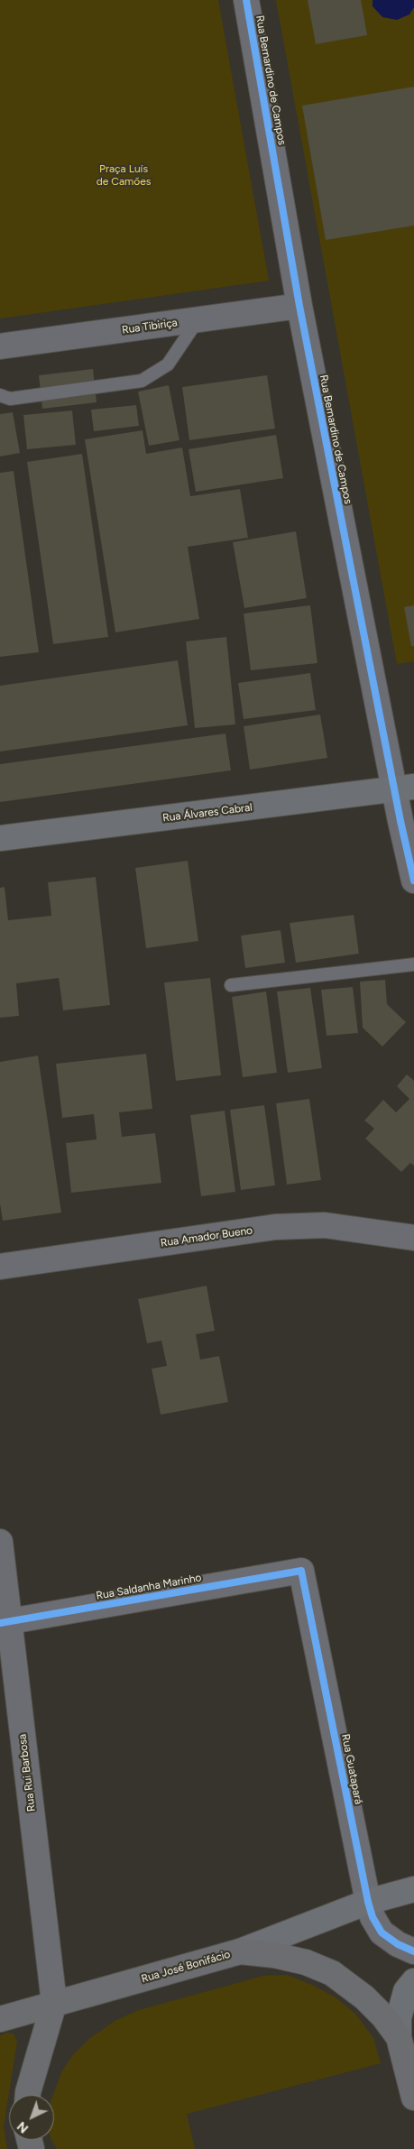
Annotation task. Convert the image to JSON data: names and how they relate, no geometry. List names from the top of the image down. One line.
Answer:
{"streets":{"main road":["Rua Álvares Cabral","Rua José Bonifácio"],"street":["Rua Bernardino de Campos","Rua Tibiriça","Rua Amador Bueno","Rua Saldanha Marinho","Rua Guatapará","Rua Rui Barbosa"]},"crossings":[["Rua Bernardino de Campos","Rua Tibiriça"],["Rua Bernardino de Campos","Rua Álvares Cabral"],["Rua Saldanha Marinho","Rua Guatapará"],["Rua Saldanha Marinho","Rua Rui Barbosa"],["Rua Guatapará","Rua José Bonifácio"],["Rua Rui Barbosa","Rua José Bonifácio"]],"parks":["Praça Luís de Camões"],"north":"bottom left"}
